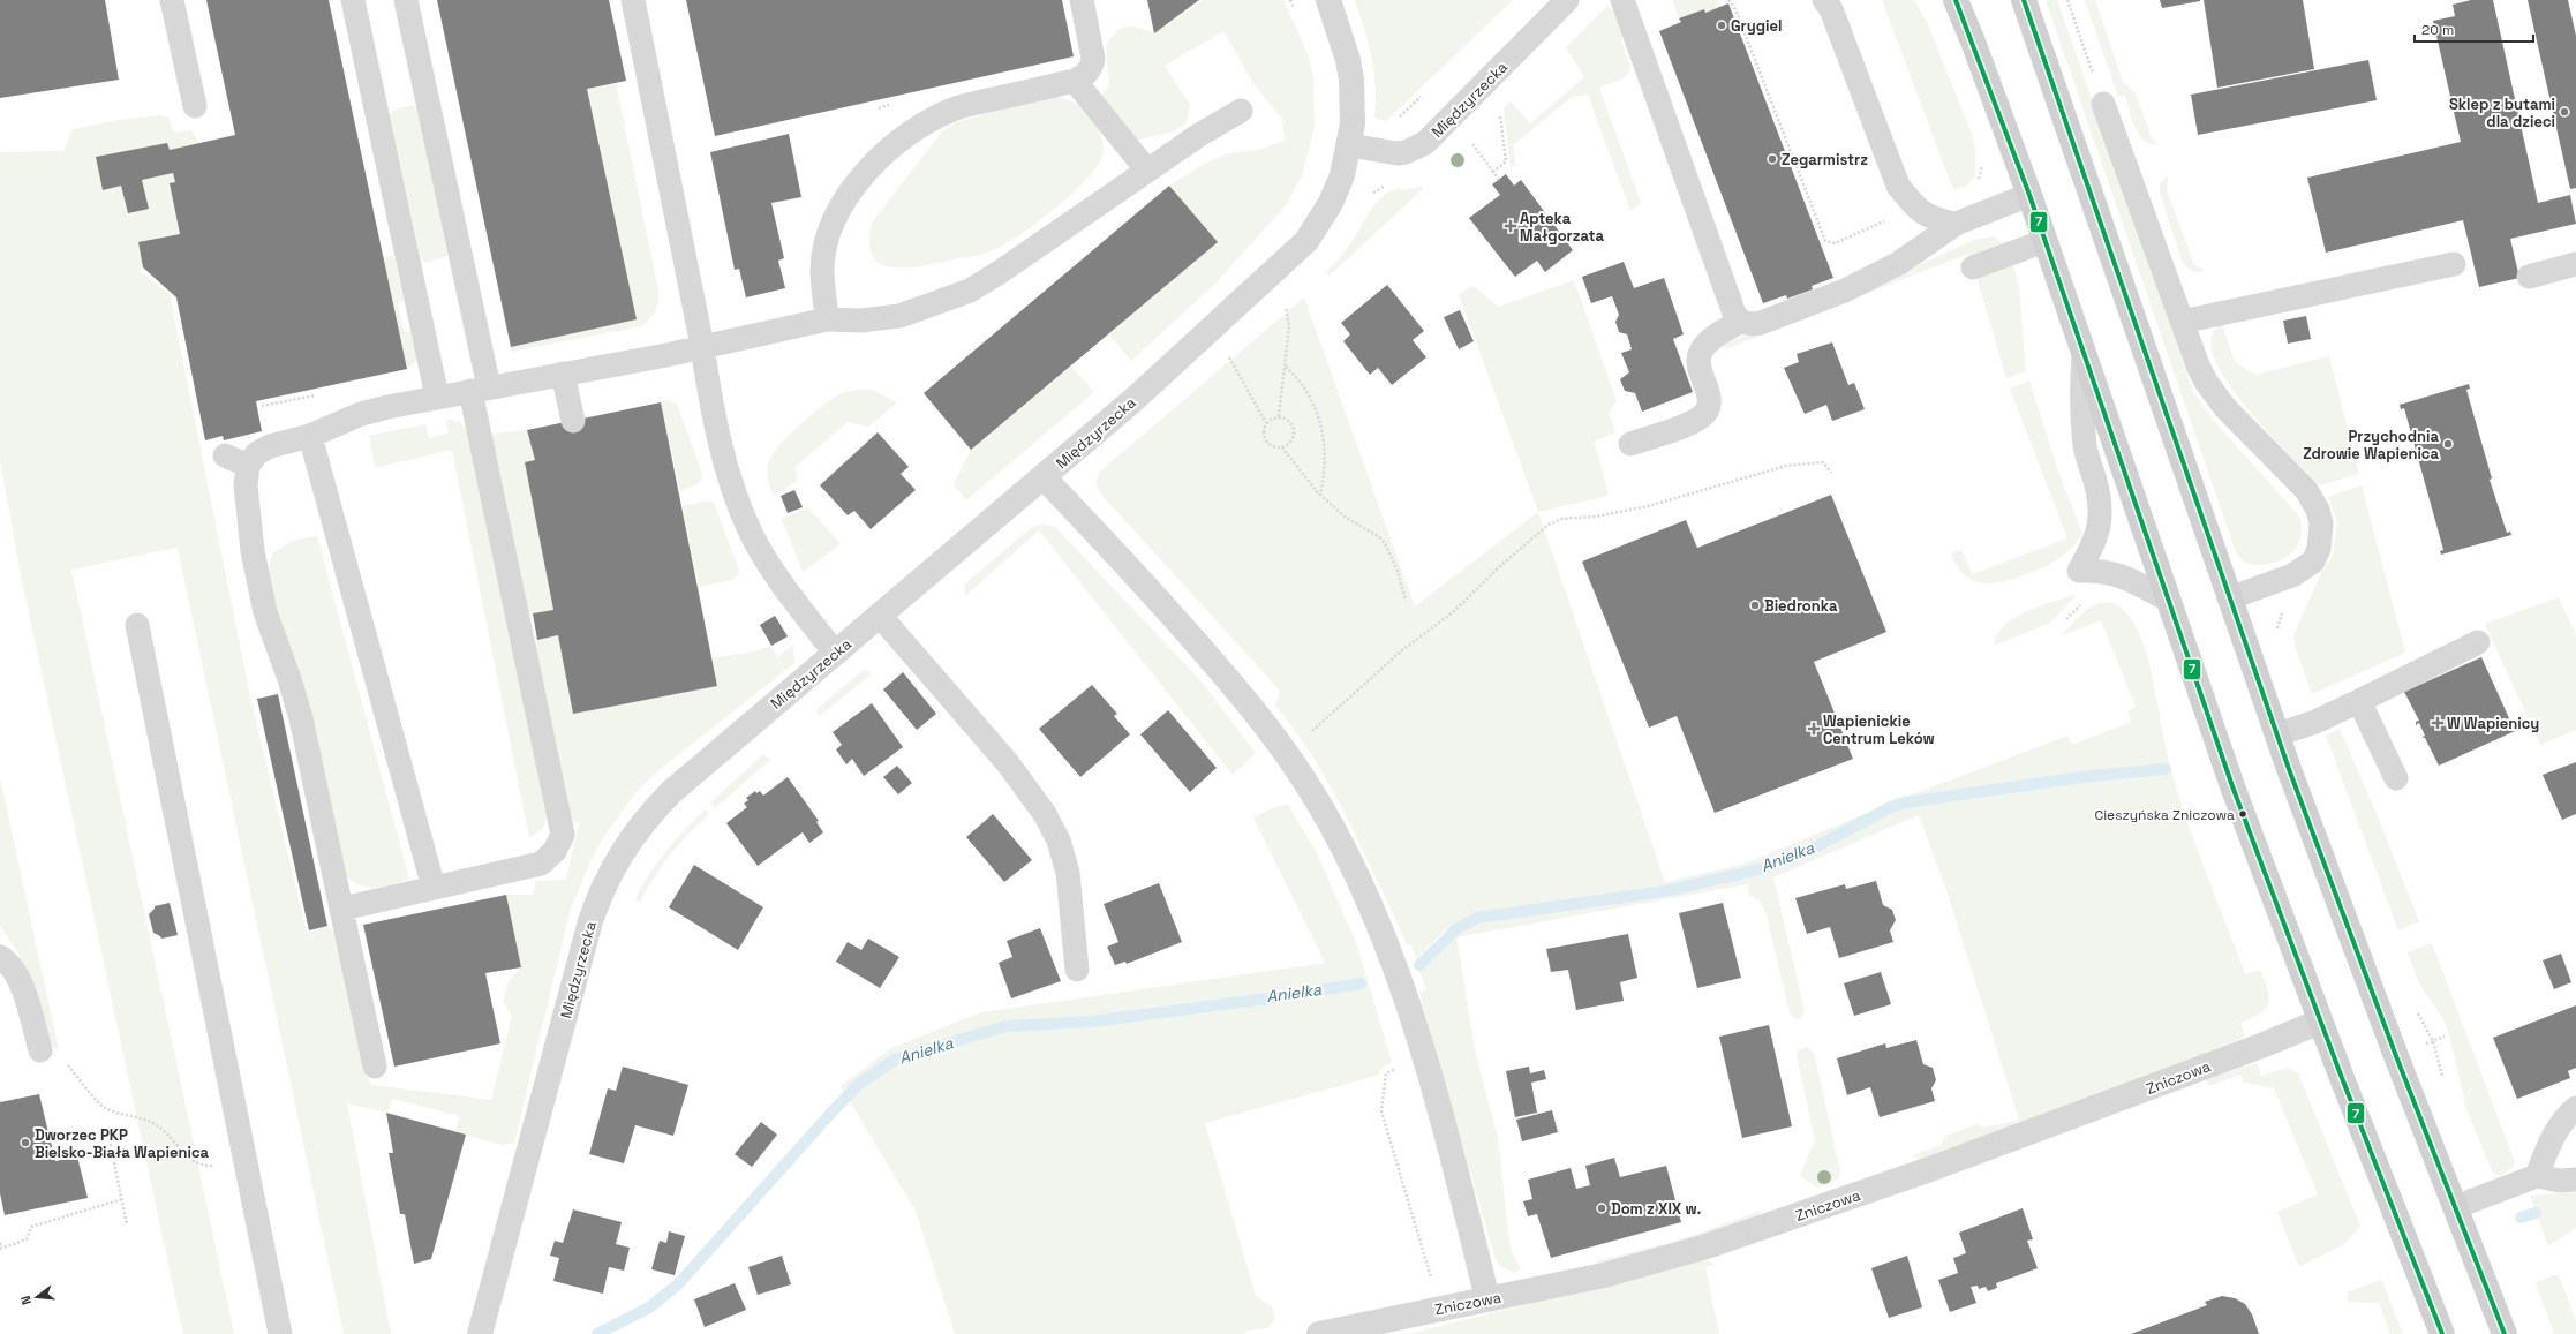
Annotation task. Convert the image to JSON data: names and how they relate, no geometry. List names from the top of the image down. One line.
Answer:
{"streets":{"street":["Międzyrzecka","Zniczowa"]},"water":["Anielka"],"places":{"other":["Grygiel","Sklep z butami dla dzieci","Zegarmistrz","Przychodnia Zdrowie Wapienica","Biedronka","Cieszyńska Zniczowa","Dworzec PKP Bielsko-Biała Wapienica","Dom z XIX w."],"health":["Apteka Małgorzata","W Wapienicy","Wapienickie Centrum Leków"]},"lines":["transit line 7"],"scale_bar":"20 m","north":"left"}
